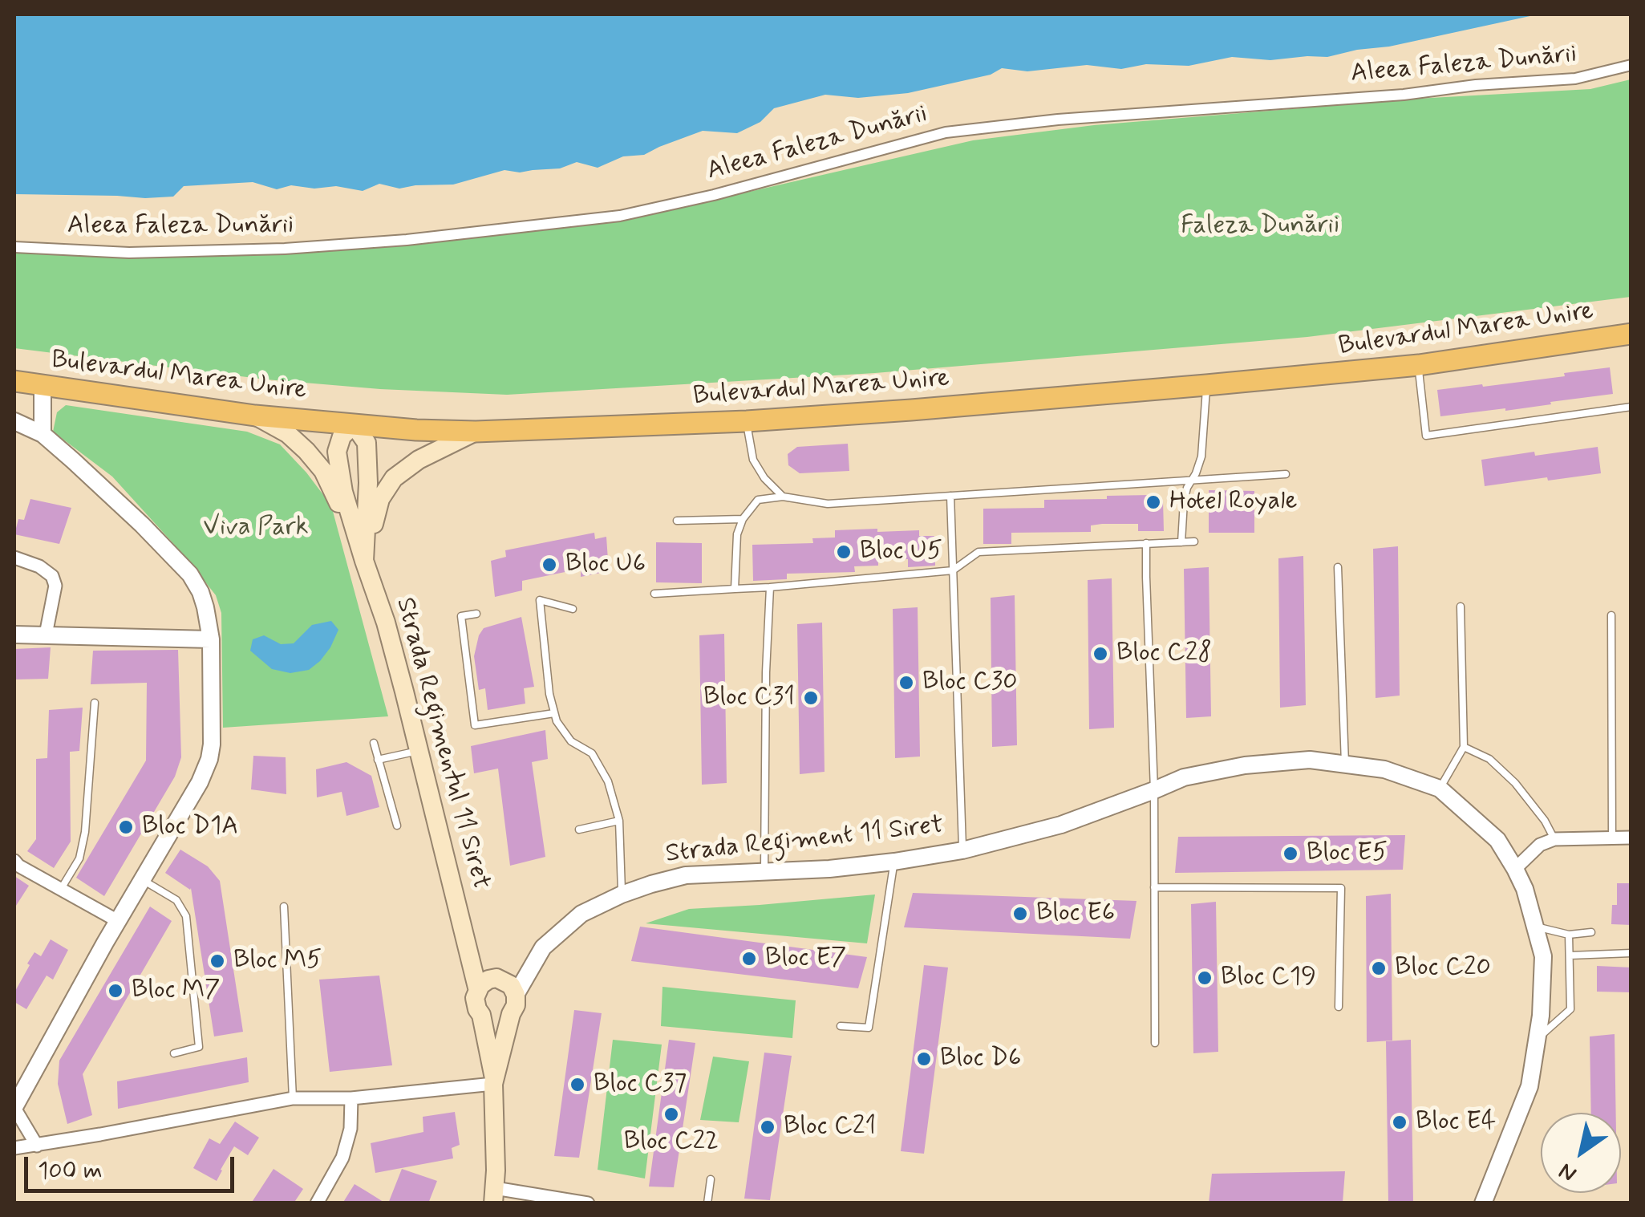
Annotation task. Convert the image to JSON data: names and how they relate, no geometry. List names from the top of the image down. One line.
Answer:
{"streets":{"main road":["Bulevardul Marea Unire","Strada Regimentul 11 Siret","Strada Regiment 11 Siret"],"street":["Aleea Faleza Dunării"]},"crossings":[["Strada Regimentul 11 Siret","Strada Regiment 11 Siret"]],"parks":["Faleza Dunării","Viva Park"],"places":["Hotel Royale","Bloc U5","Bloc U6","Bloc C28","Bloc C30","Bloc C31","Bloc D1A","Bloc E5","Bloc E6","Bloc E7","Bloc M5","Bloc C20","Bloc C19","Bloc M7","Bloc D6","Bloc C37","Bloc C22","Bloc E4","Bloc C21"],"scale_bar":"100 m","north":"bottom left"}
